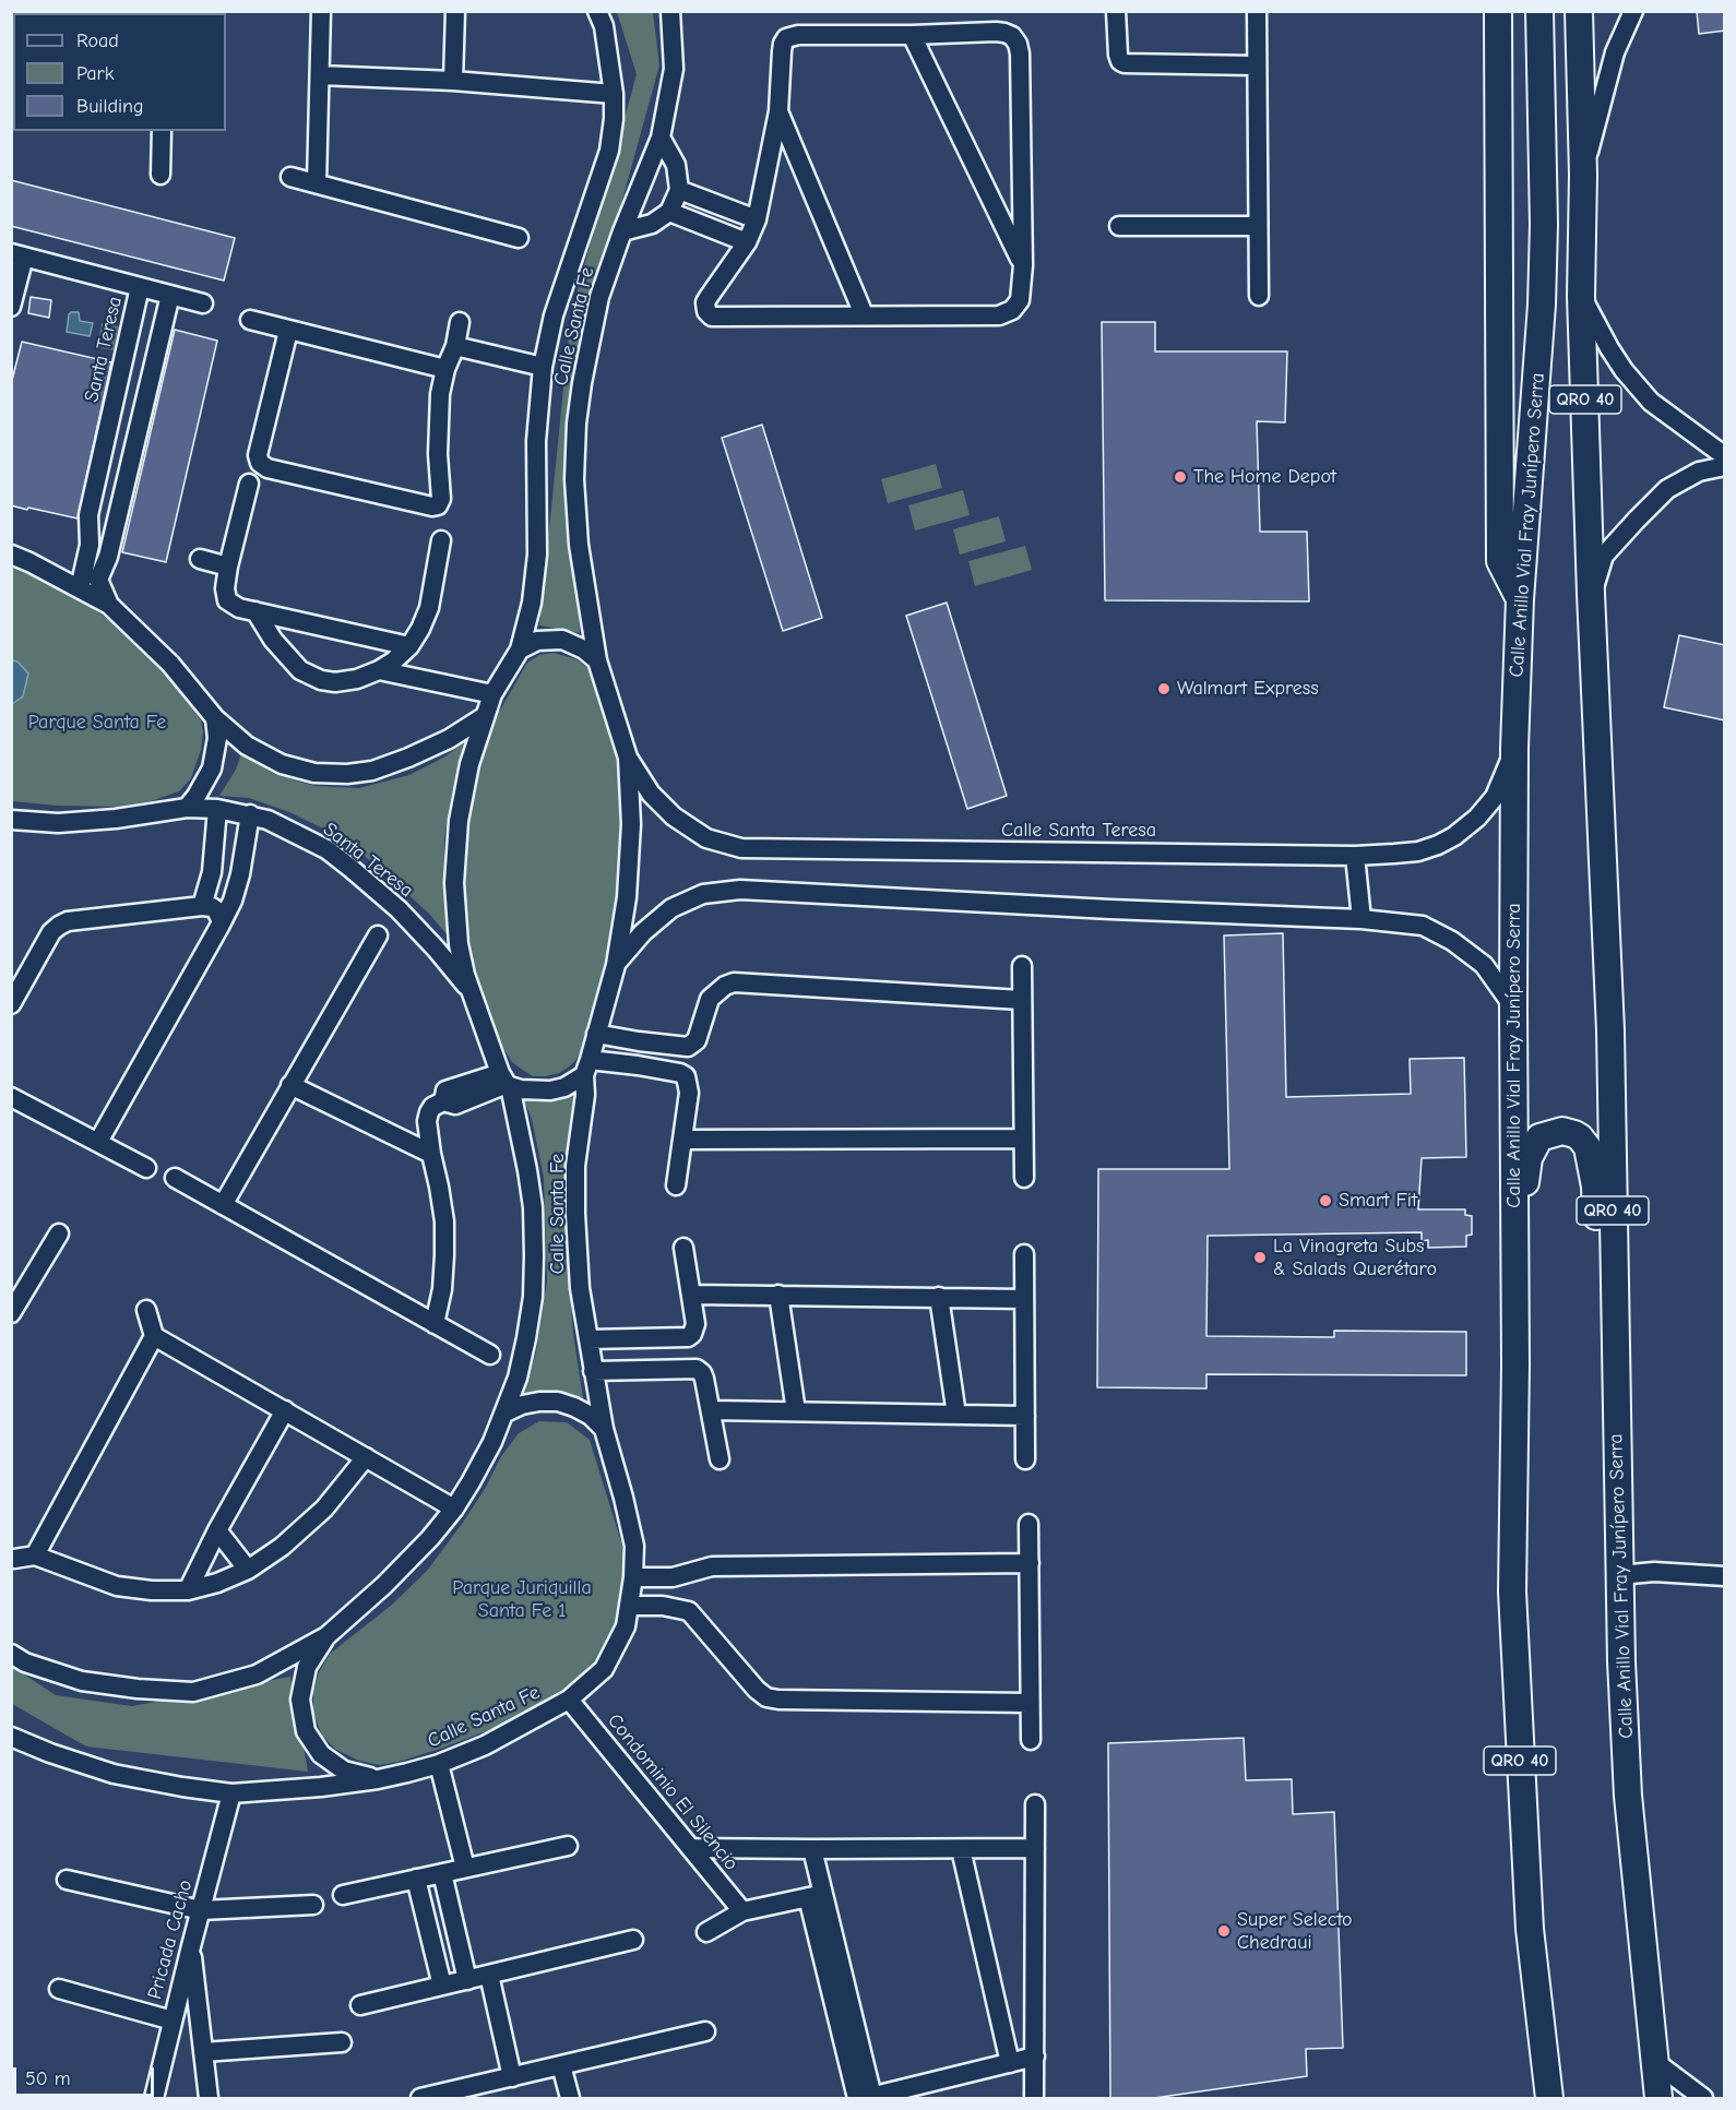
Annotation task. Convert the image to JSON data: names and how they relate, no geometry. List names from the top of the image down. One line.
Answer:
{"streets":{"highway":["QRO 40","Calle Anillo Vial Fray Junípero Serra"],"street":["Calle Santa Fe","Santa Teresa","Calle Santa Teresa","Condominio El Silencio","Pricada Cacho"]},"crossings":[["Calle Santa Fe","Santa Teresa"],["Calle Santa Fe","Calle Santa Teresa"],["Calle Santa Fe","Condominio El Silencio"],["Calle Santa Fe","Pricada Cacho"],["Calle Anillo Vial Fray Junípero Serra","Calle Santa Teresa"]],"parks":["Parque Santa Fe","Parque Juriquilla Santa Fe 1"],"places":["The Home Depot","Walmart Express","Smart Fit","La Vinagreta Subs & Salads Querétaro","Super Selecto Chedraui"],"legend":["Road","Park","Building"],"scale_bar":"50 m"}
